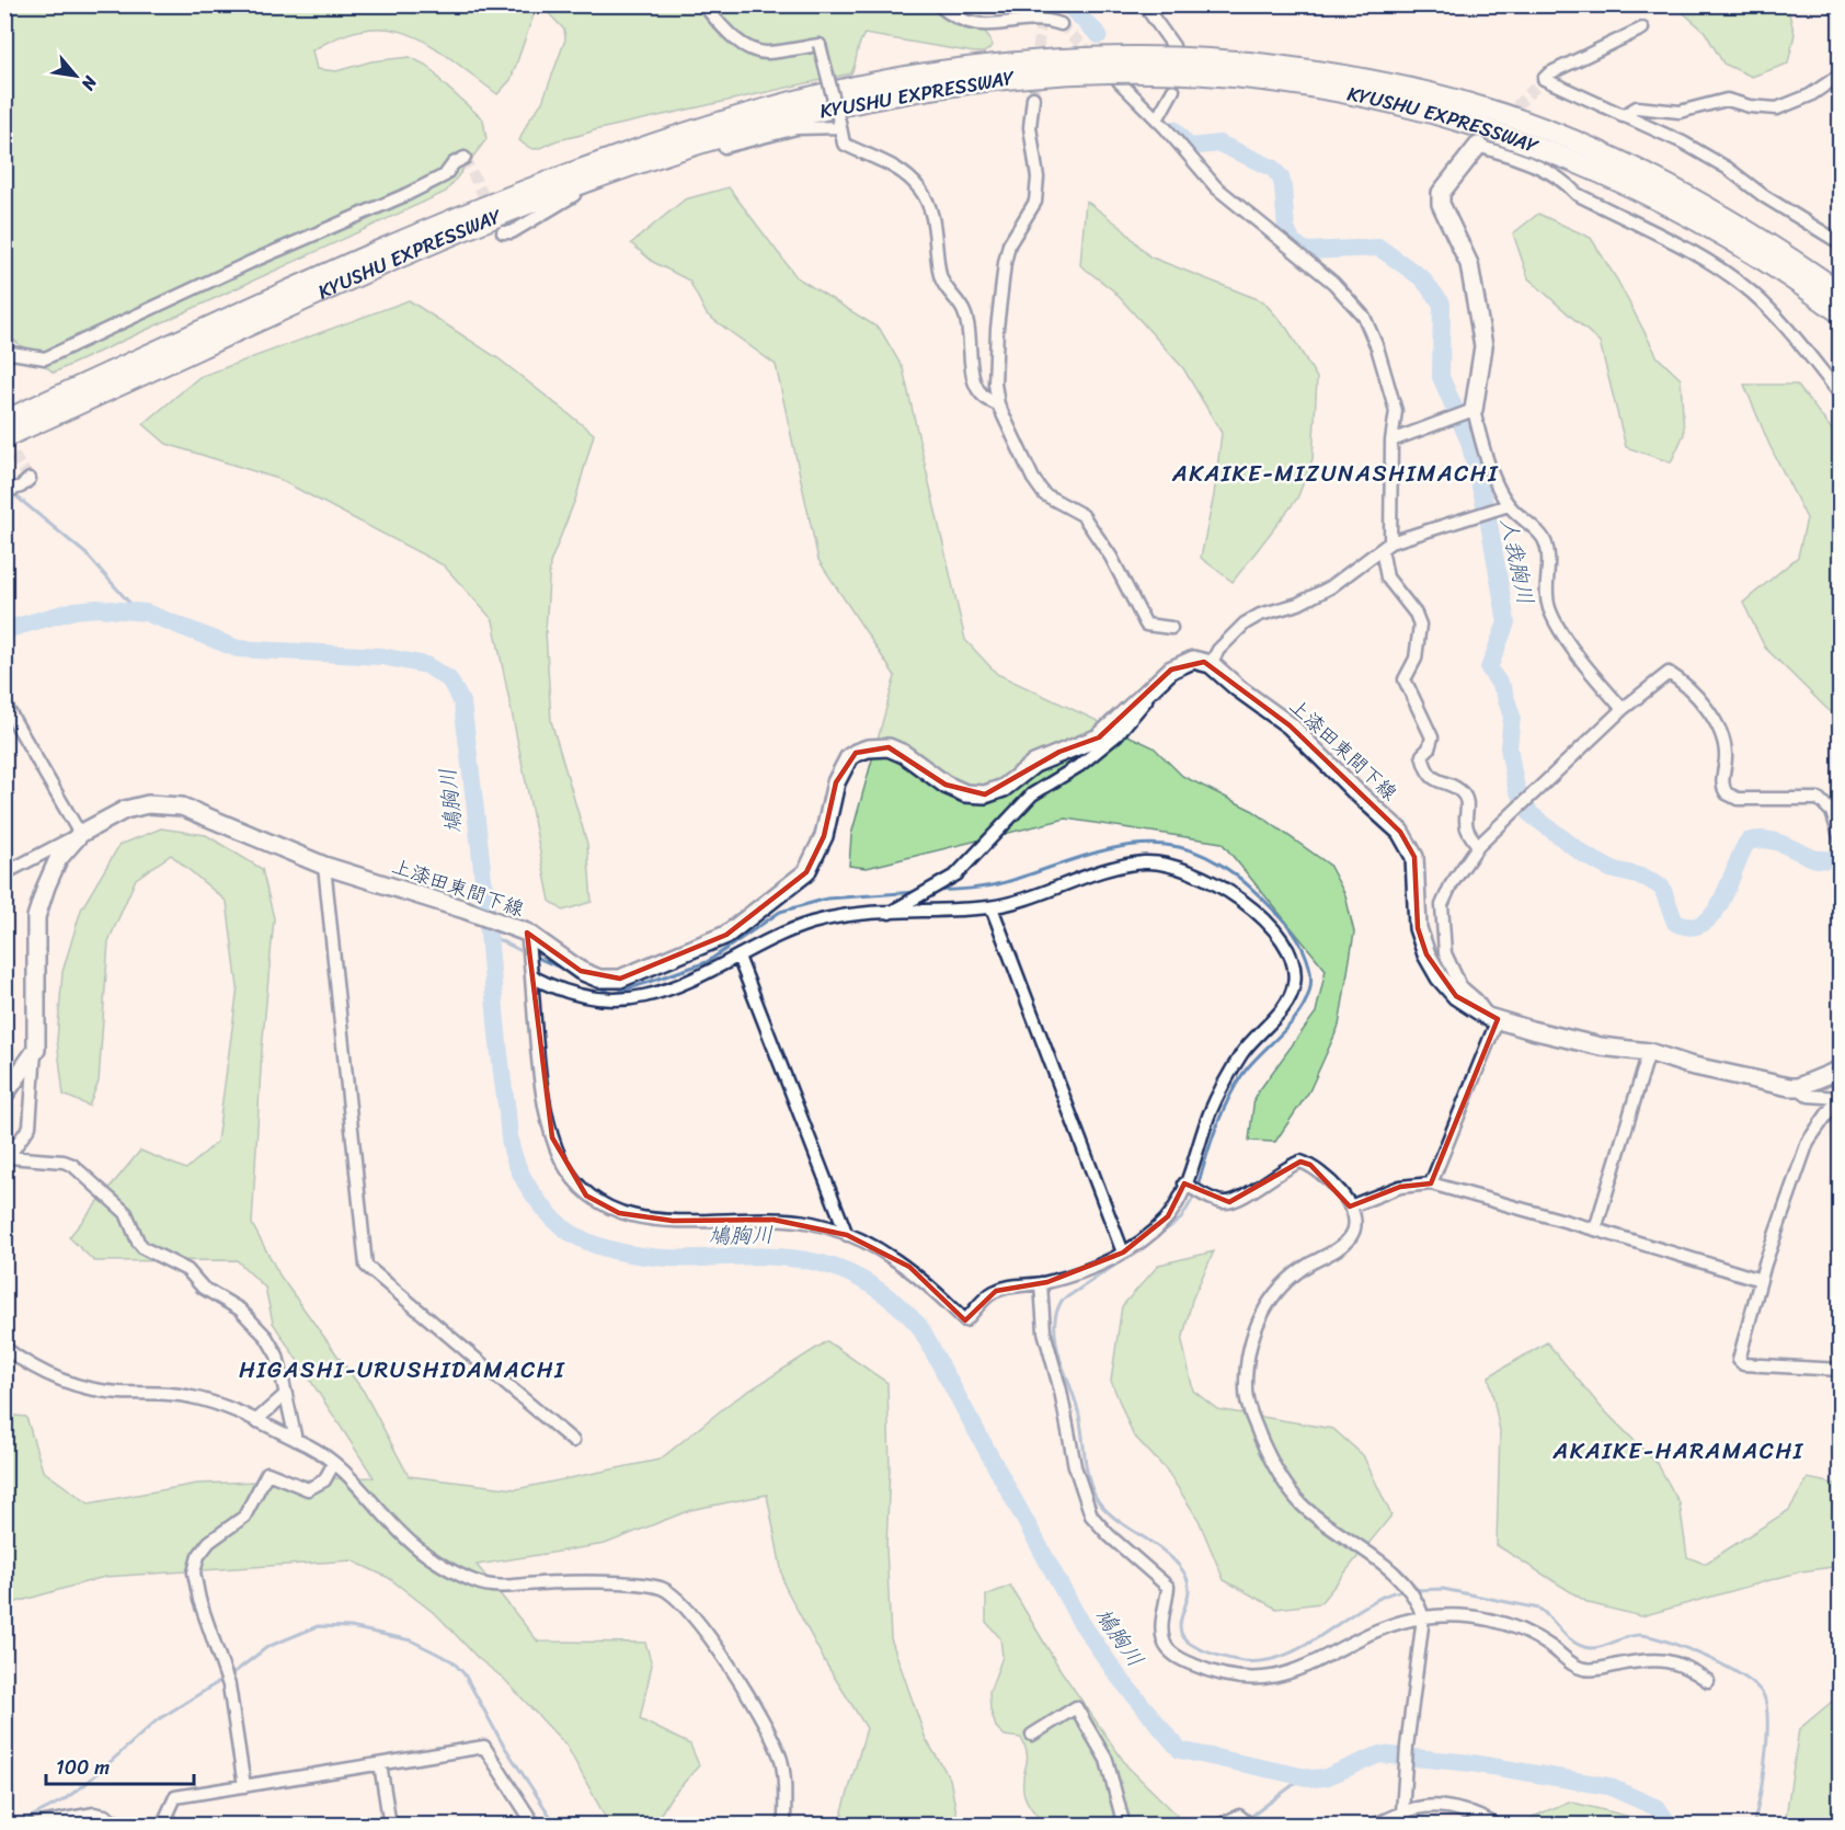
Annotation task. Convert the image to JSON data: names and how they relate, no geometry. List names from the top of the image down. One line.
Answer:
{"streets":{"highway":["KYUSHU EXPRESSWAY"],"main road":["上漆田東間下線"]},"districts":["AKAIKE-MIZUNASHIMACHI","HIGASHI-URUSHIDAMACHI","AKAIKE-HARAMACHI"],"water":["人我胸川","鳩胸川"],"scale_bar":"100 m","north":"bottom right"}
